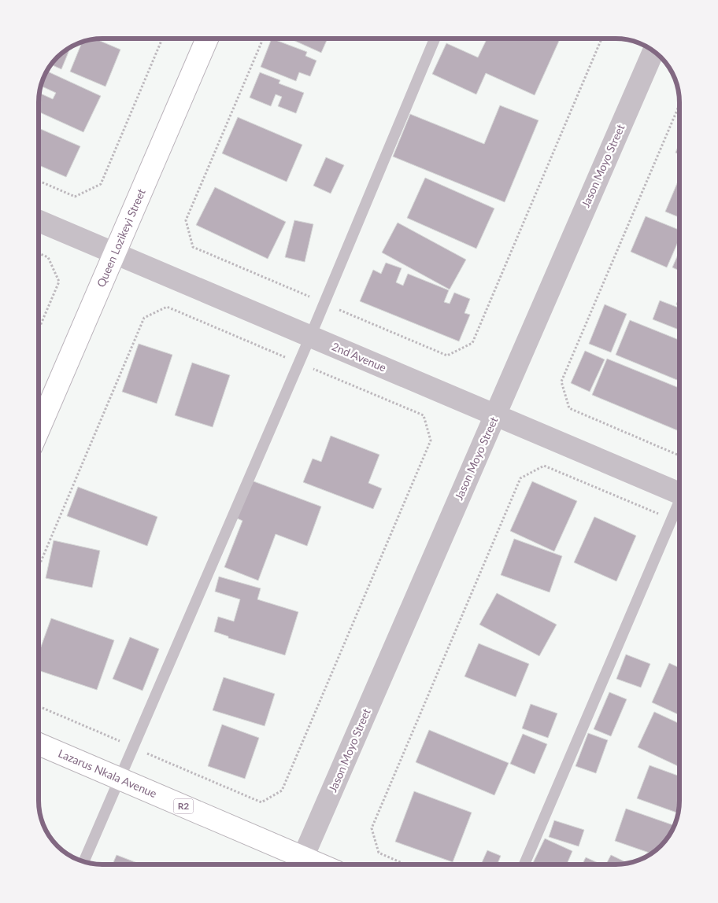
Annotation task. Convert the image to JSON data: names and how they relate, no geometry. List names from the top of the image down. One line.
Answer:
{"streets":{"main road":["Queen Lozikeyi Street","Lazarus Nkala Avenue","R2"],"street":["Jason Moyo Street","2nd Avenue"]},"crossings":[["Jason Moyo Street","2nd Avenue"],["Jason Moyo Street","Lazarus Nkala Avenue"],["Queen Lozikeyi Street","2nd Avenue"]]}
